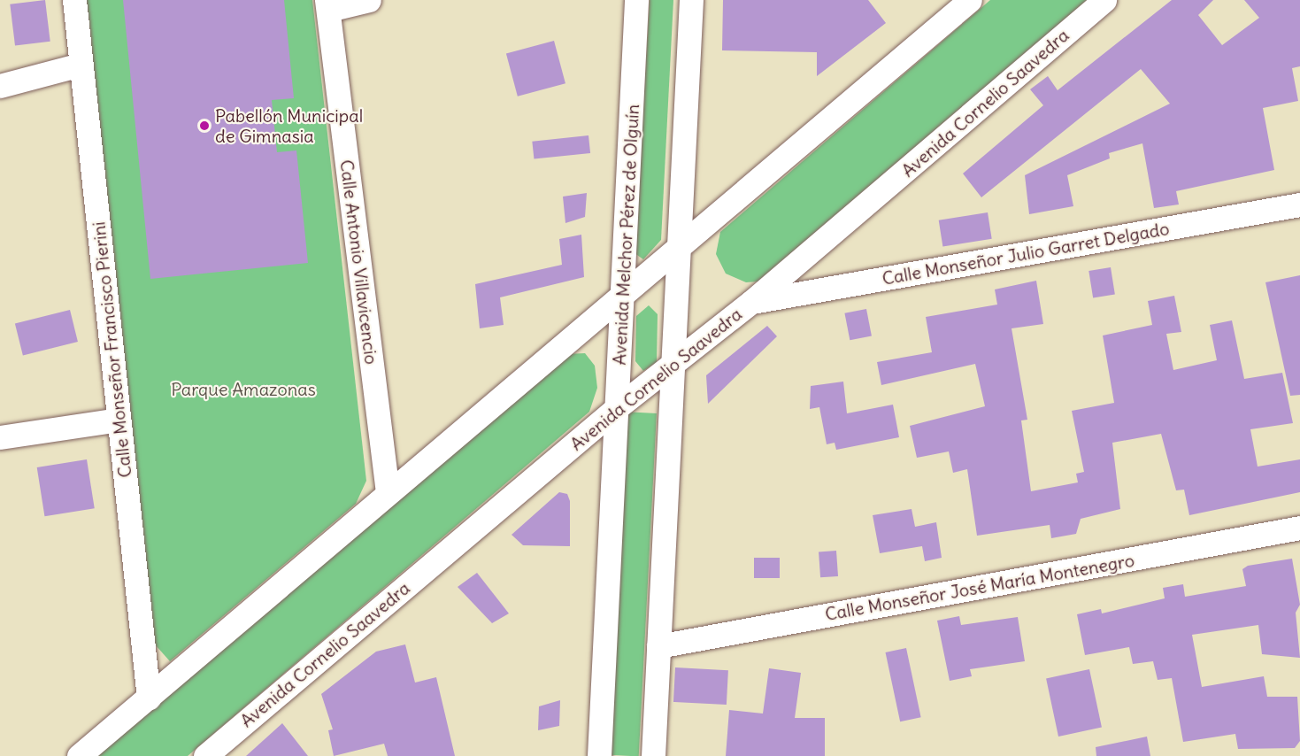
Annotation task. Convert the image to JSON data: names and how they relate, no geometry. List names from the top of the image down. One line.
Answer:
{"streets":{"street":["Avenida Cornelio Saavedra","Avenida Melchor Pérez de Olguín","Calle Monseñor Julio Garret Delgado","Calle Antonio Villavicencio","Calle Monseñor Francisco Pierini","Calle Monseñor José María Montenegro"]},"crossings":[["Avenida Cornelio Saavedra","Avenida Melchor Pérez de Olguín"],["Avenida Cornelio Saavedra","Calle Monseñor Julio Garret Delgado"]],"parks":["Parque Amazonas"],"places":["Pabellón Municipal de Gimnasia"]}
